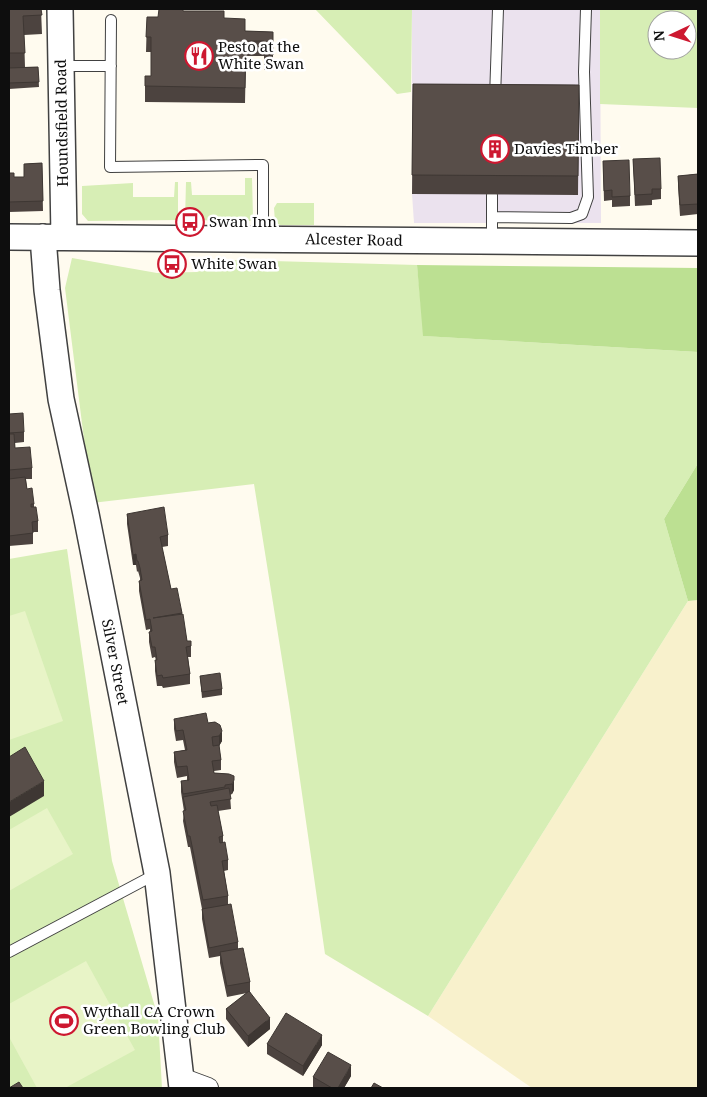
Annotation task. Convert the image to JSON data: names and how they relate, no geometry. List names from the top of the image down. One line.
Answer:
{"streets":{"street":["Houndsfield Road","Alcester Road","Silver Street"]},"crossings":[["Houndsfield Road","Alcester Road"],["Houndsfield Road","Silver Street"],["Alcester Road","Silver Street"]],"places":{"restaurant":["Pesto at the White Swan"],"building":["Davies Timber"],"bus stop":["Swan Inn","White Swan"],"sports":["Wythall CA Crown Green Bowling Club"]},"north":"left"}
